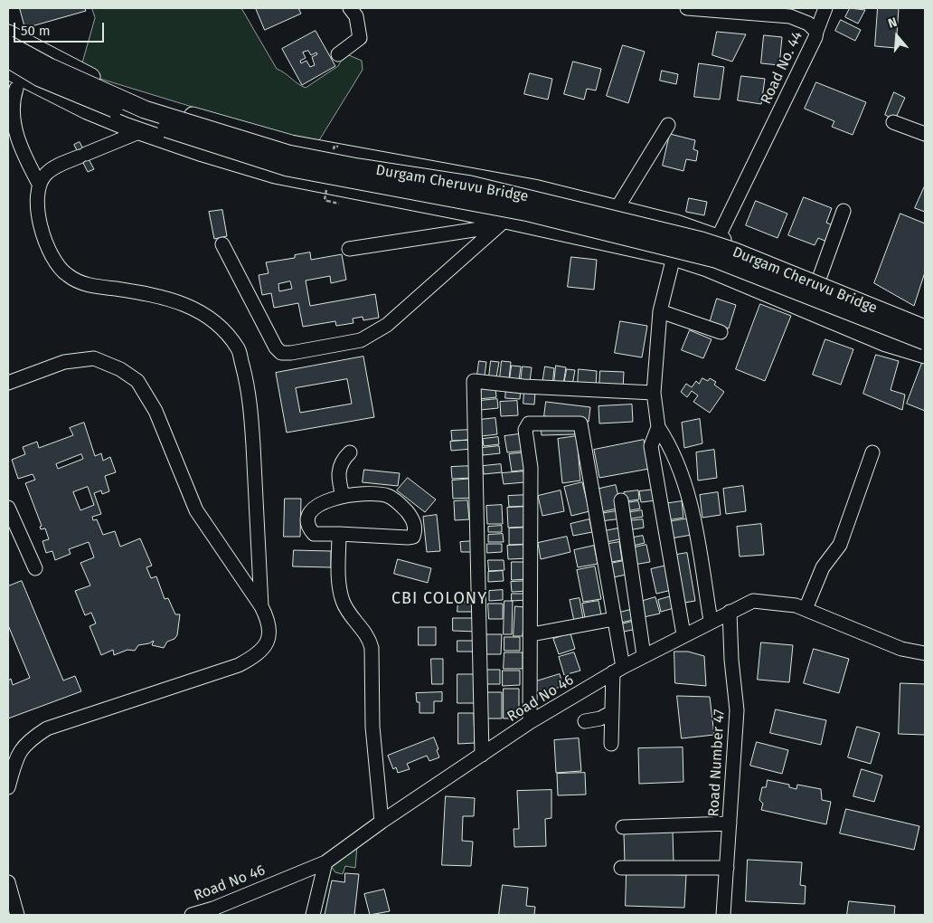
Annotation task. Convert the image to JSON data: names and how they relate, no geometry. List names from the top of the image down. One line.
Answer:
{"streets":{"main road":["Durgam Cheruvu Bridge"],"street":["Road No. 44","Road No 46","Road Number 47"]},"crossings":[["Road No 46","Road Number 47"]],"districts":["CBI COLONY"],"scale_bar":"50 m","north":"top"}
